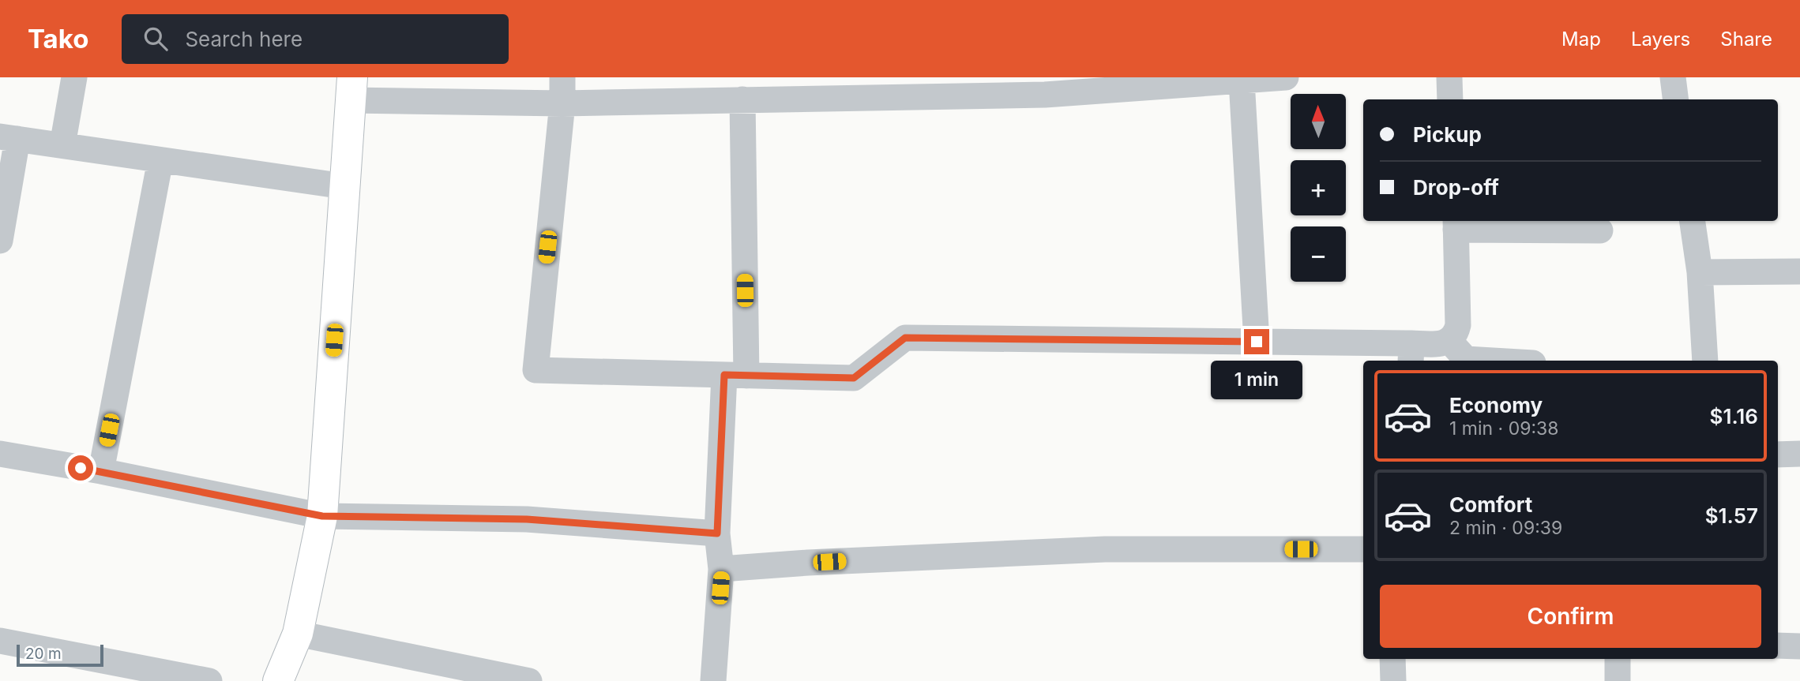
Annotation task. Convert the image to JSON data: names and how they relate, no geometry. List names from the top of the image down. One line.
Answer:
{"scale_bar":"20 m","north":"top","page":{"header":"Tako","search":"Search here","nav":["Map","Layers","Share"],"map_buttons":["+","−"],"banner":["Pickup","Drop-off"],"bubble":"1 min","list":[{"name":"Economy","note":"1 min · 09:38","value":"$1.16"},{"name":"Comfort","note":"2 min · 09:39","value":"$1.57"}],"buttons":"Confirm","scale":"20 m"}}
